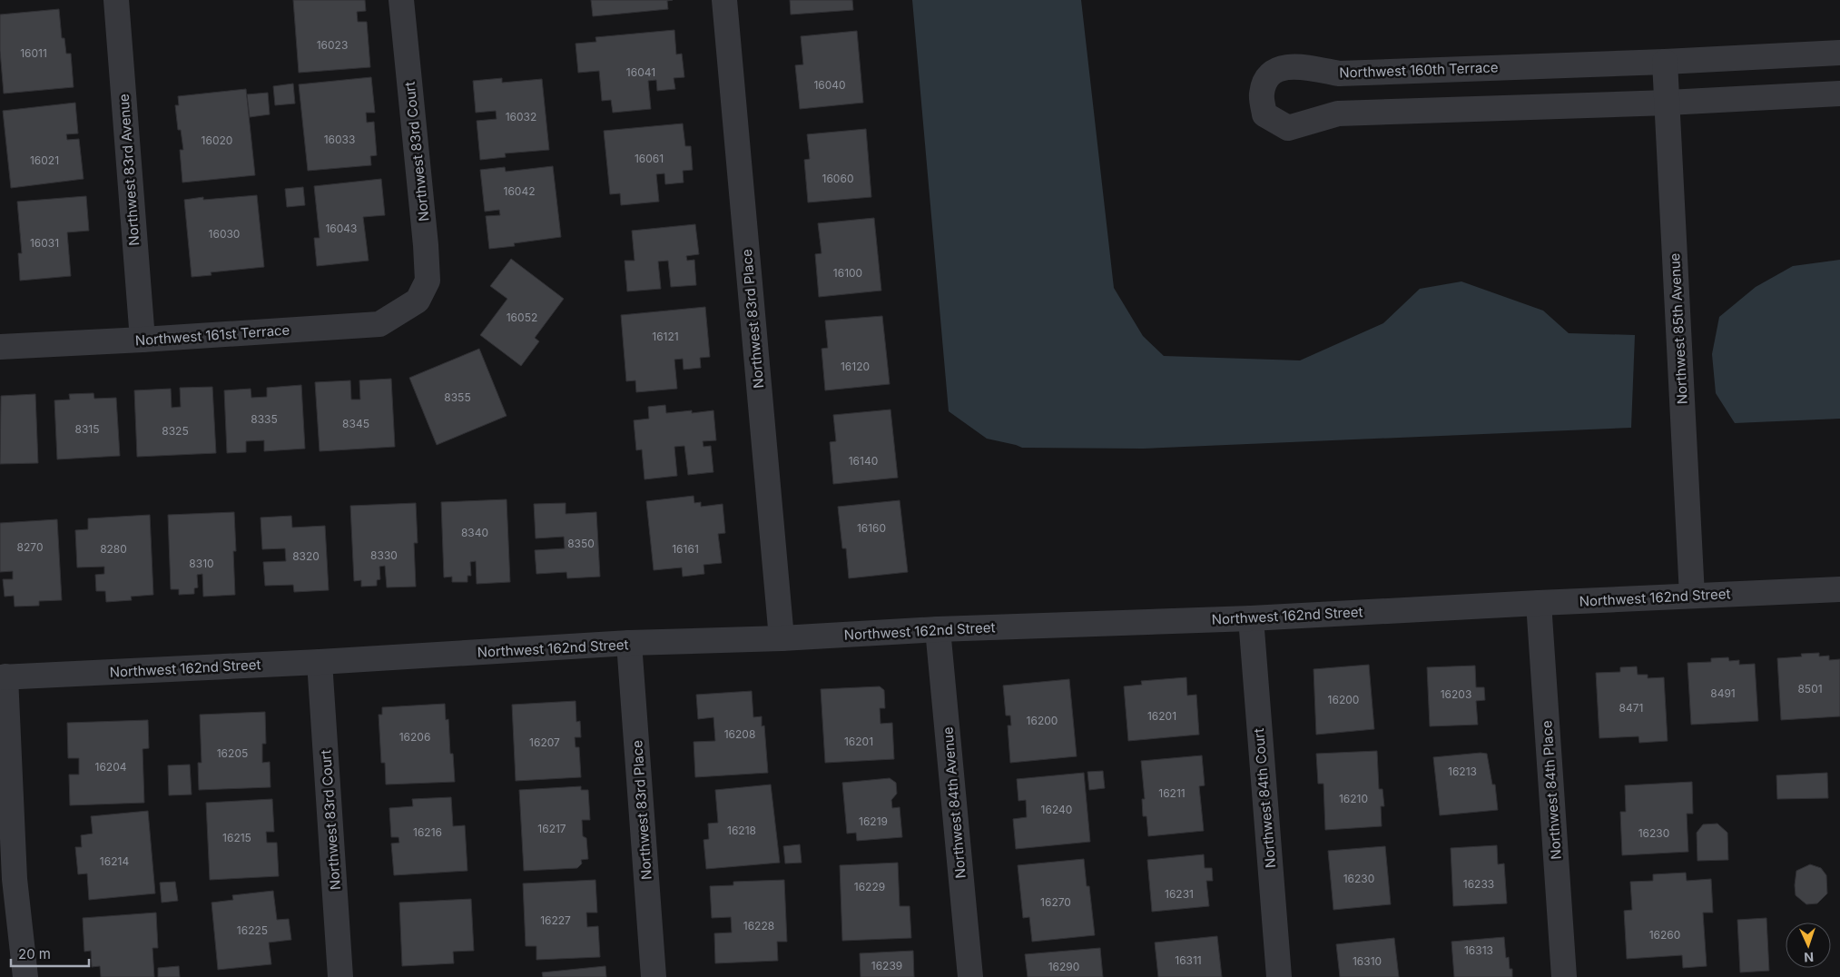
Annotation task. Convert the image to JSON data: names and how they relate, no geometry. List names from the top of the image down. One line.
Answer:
{"streets":{"street":["Northwest 160th Terrace","Northwest 83rd Court","Northwest 83rd Avenue","Northwest 83rd Place","Northwest 85th Avenue","Northwest 161st Terrace","Northwest 162nd Street","Northwest 84th Place","Northwest 84th Court","Northwest 84th Avenue"]},"crossings":[["Northwest 160th Terrace","Northwest 85th Avenue"],["Northwest 83rd Court","Northwest 161st Terrace"],["Northwest 83rd Court","Northwest 162nd Street"],["Northwest 83rd Avenue","Northwest 161st Terrace"],["Northwest 83rd Place","Northwest 162nd Street"],["Northwest 85th Avenue","Northwest 162nd Street"],["Northwest 162nd Street","Northwest 84th Place"],["Northwest 162nd Street","Northwest 84th Court"],["Northwest 162nd Street","Northwest 84th Avenue"]],"house_numbers":["16023","16011","16041","16040","16032","16033","16020","16061","16021","16060","16042","16043","16030","16031","16100","16052","16121","16120","8355","8335","8345","8315","8325","16140","16160","8340","8350","8270","8280","16161","8330","8320","8310","8501","8491","16203","16200","8471","16201","16200","16208","16206","16201","16207","16205","16204","16213","16211","16210","16240","16219","16217","16218","16216","16230","16215","16214","16230","16233","16229","16231","16270","16227","16228","16225","16260","16313","16311","16310","16239","16290"],"scale_bar":"20 m","north":"bottom"}
